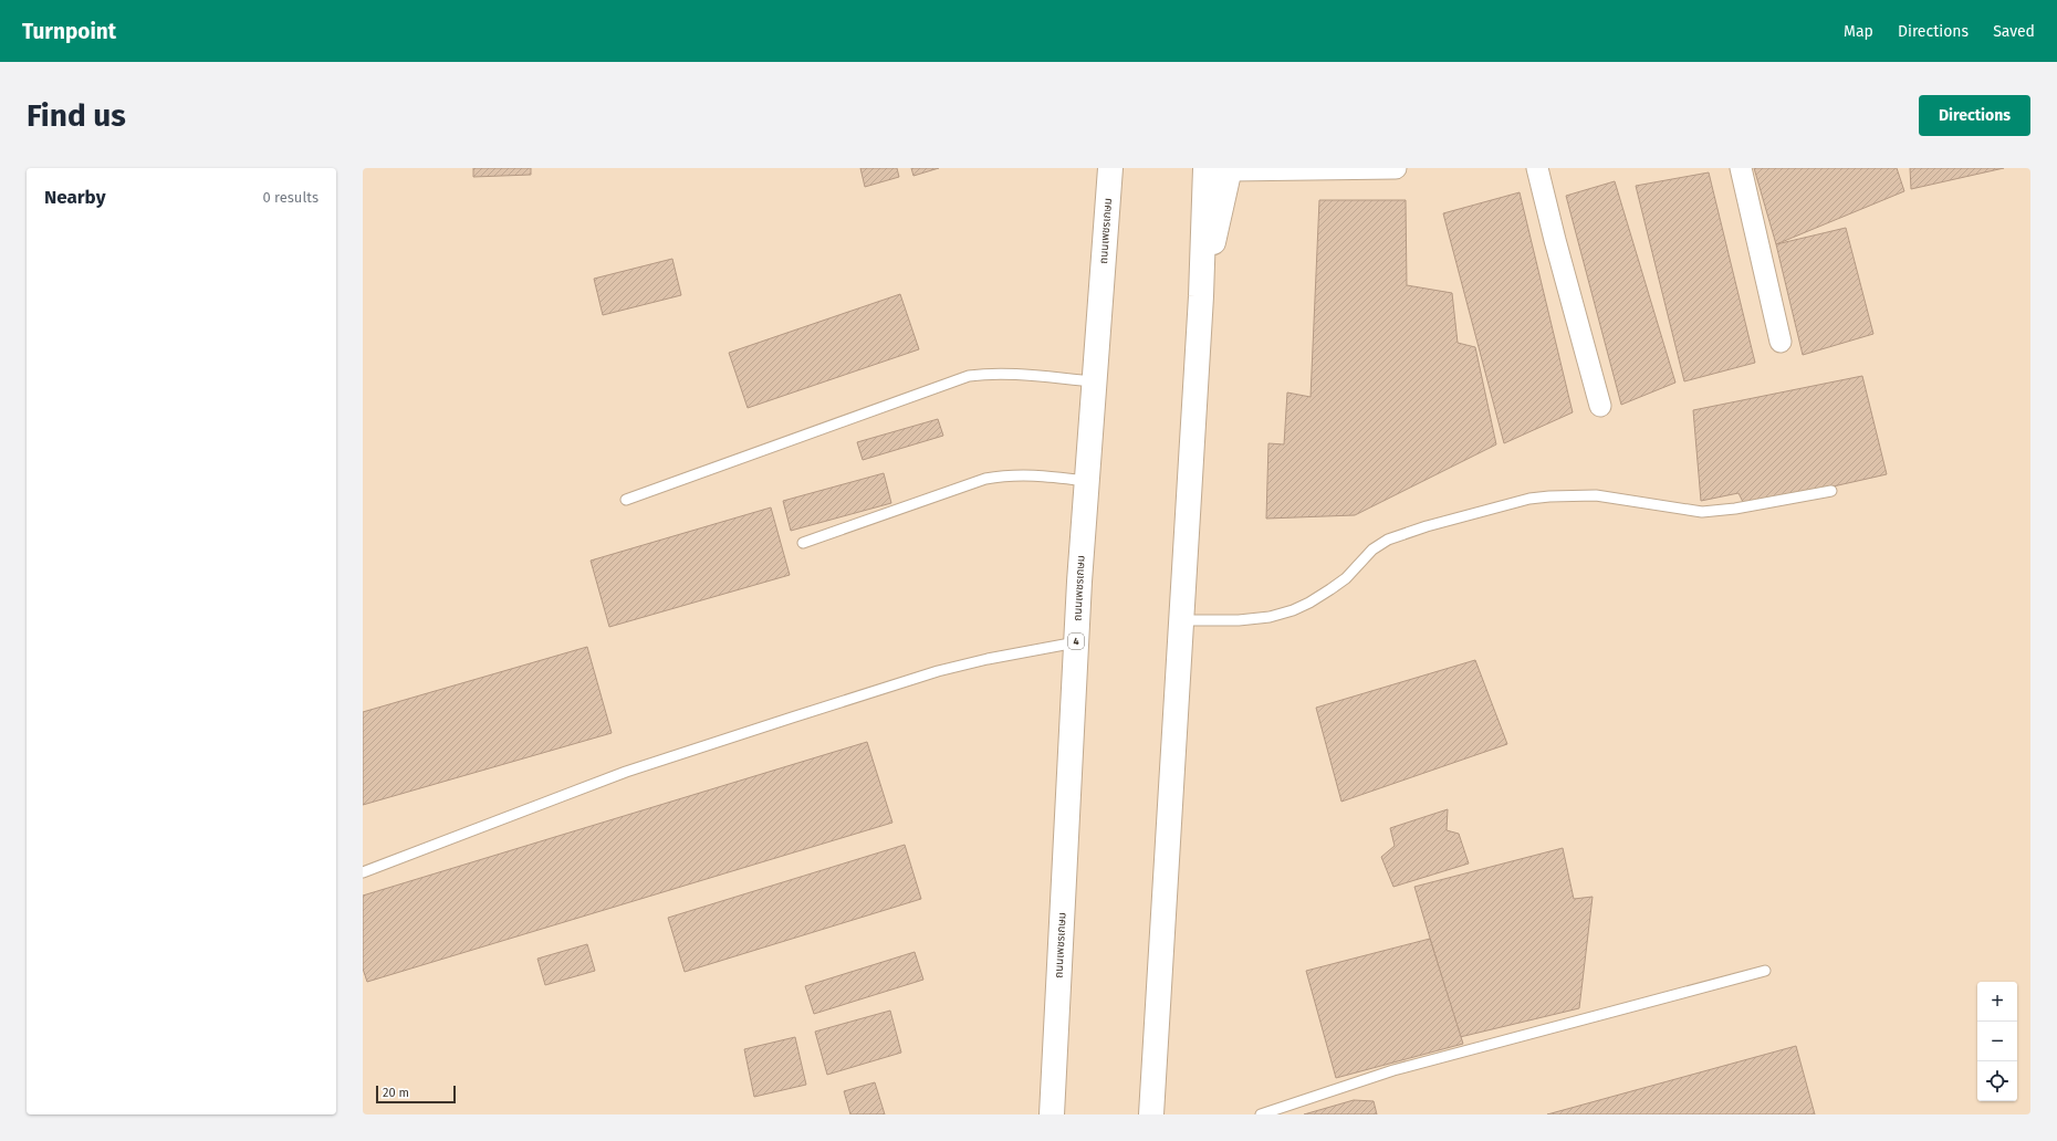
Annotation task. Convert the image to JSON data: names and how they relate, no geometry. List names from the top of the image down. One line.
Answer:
{"streets":{"highway":["ถนนเพชรเกษม","4"]},"scale_bar":"20 m","page":{"header":"Turnpoint","nav":["Map","Directions","Saved"],"buttons":"Directions","title":"Find us","heading":["Nearby","0 results"],"map_buttons":["+","−"],"scale":"20 m"}}
